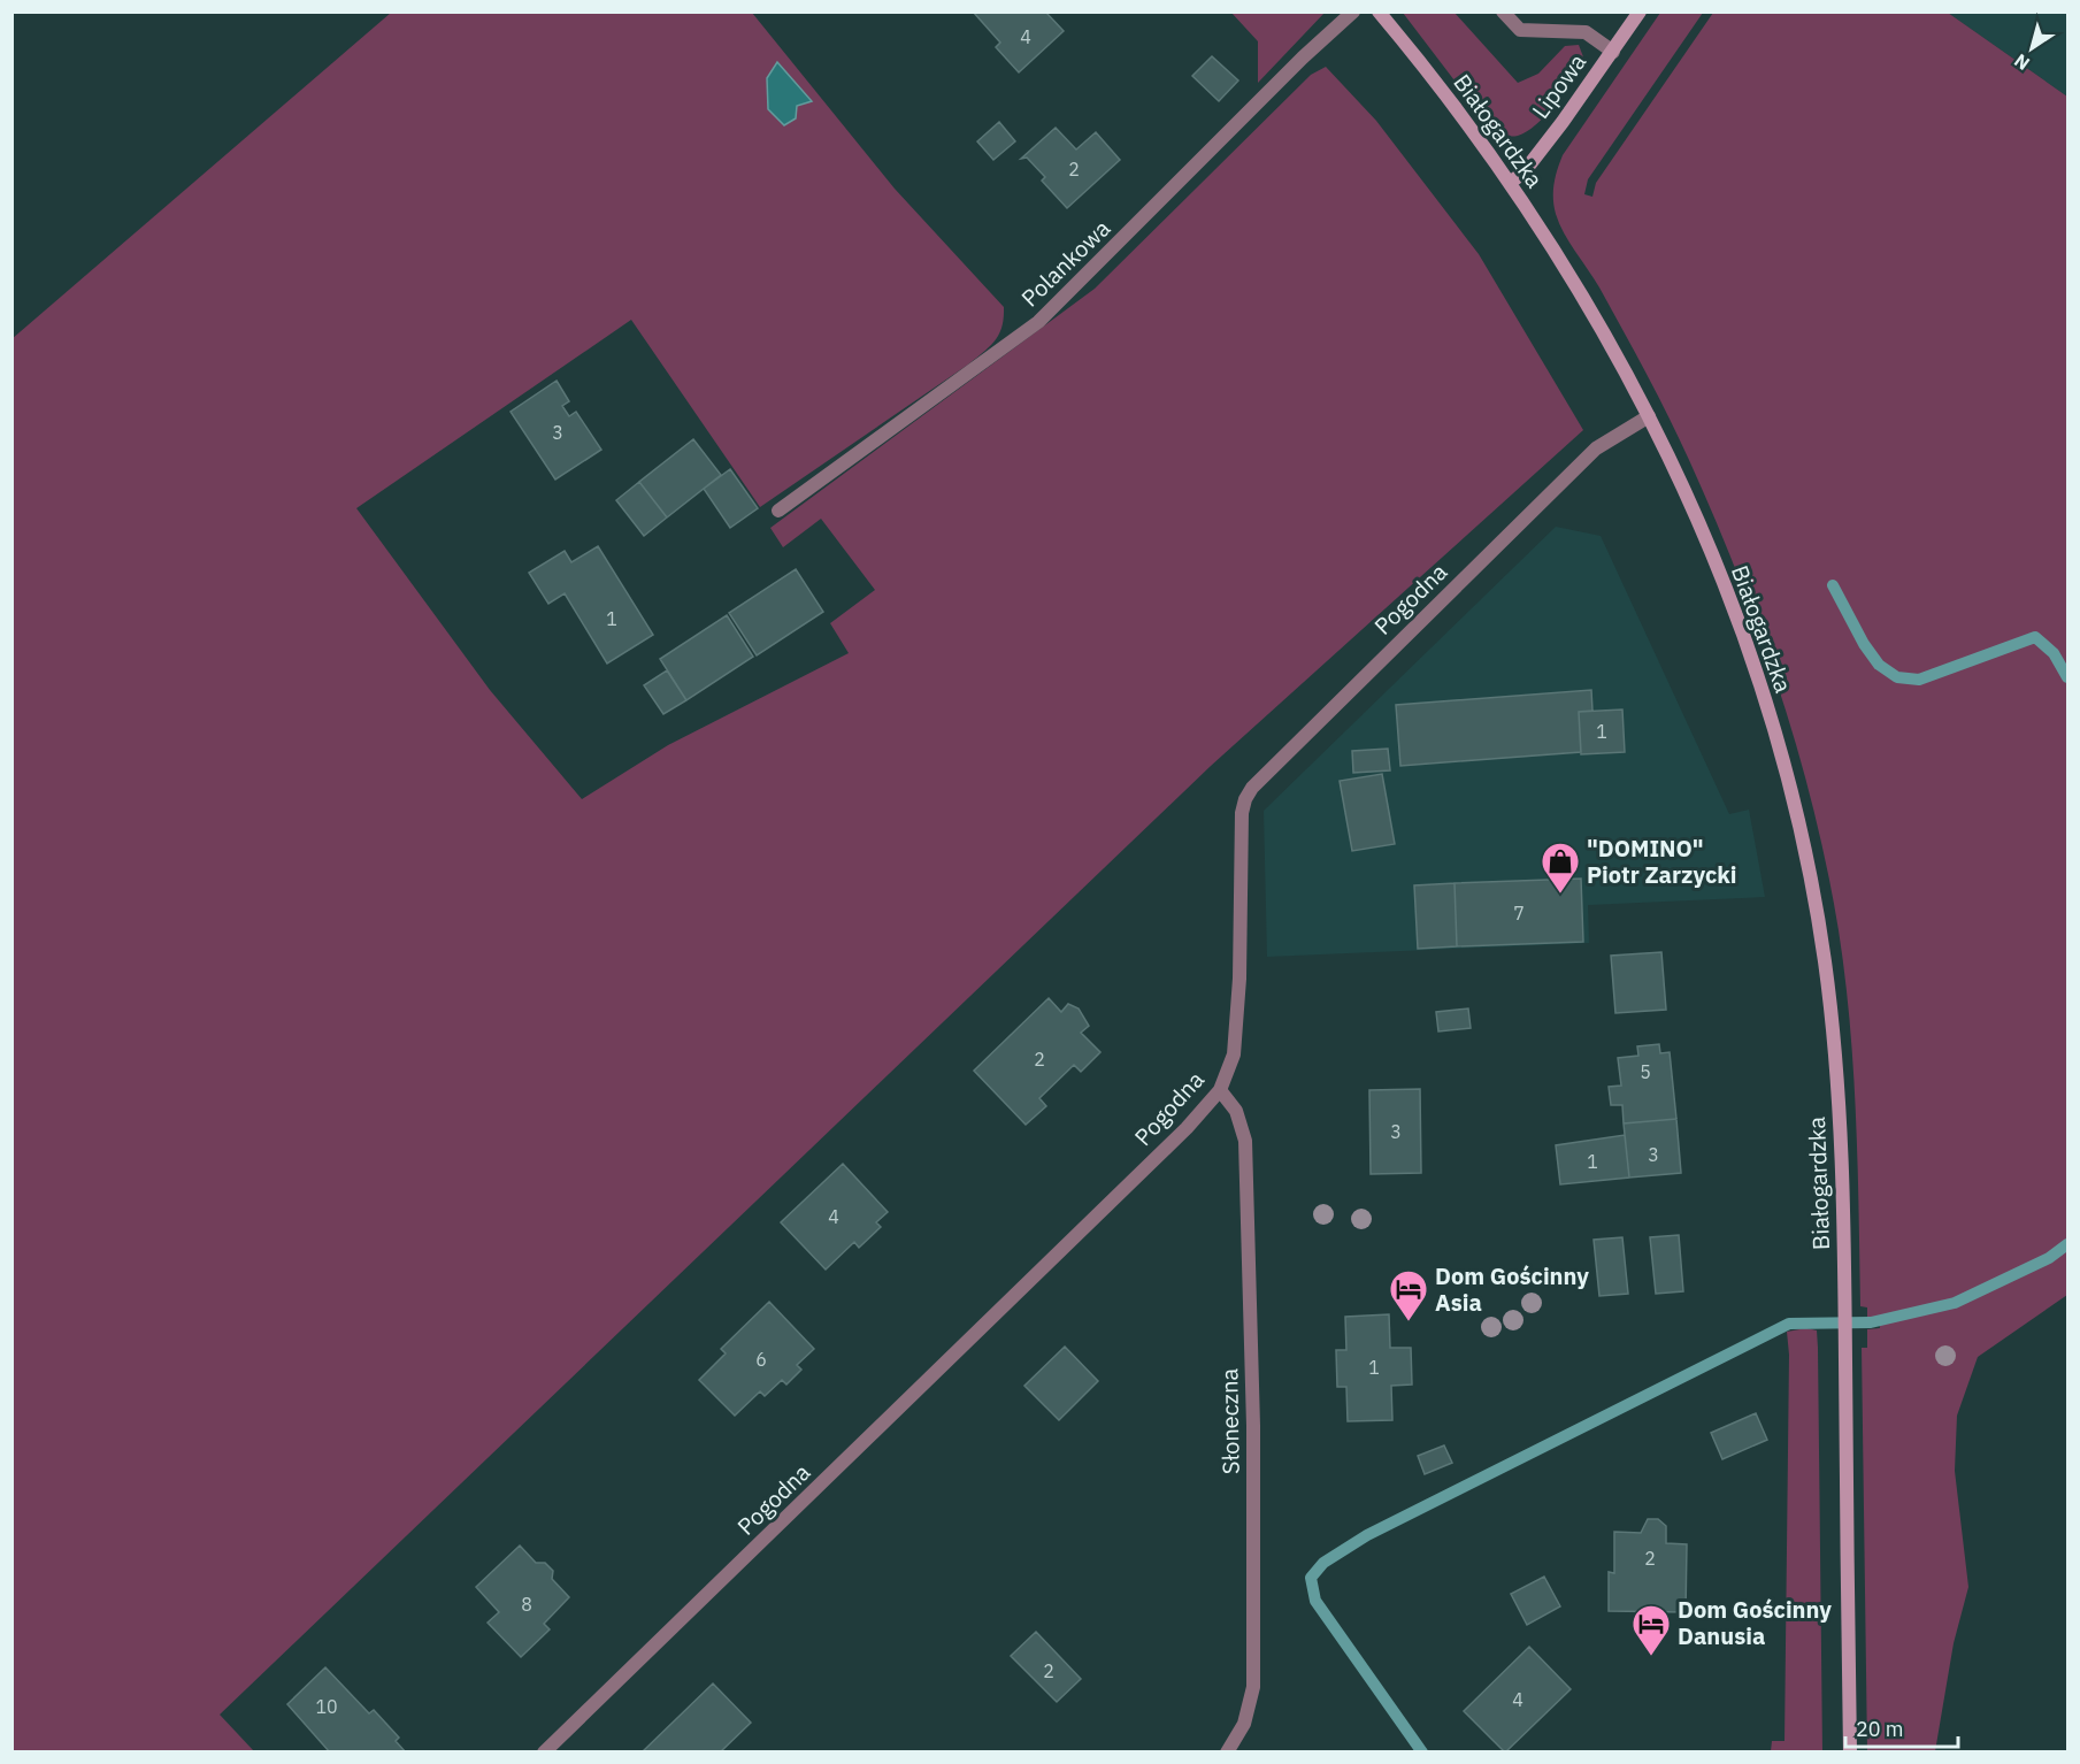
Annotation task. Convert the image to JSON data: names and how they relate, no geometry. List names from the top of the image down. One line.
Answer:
{"streets":{"main road":["Lipowa","Białogardzka"],"street":["Polankowa","Pogodna","Słoneczna"]},"crossings":[["Lipowa","Białogardzka"],["Białogardzka","Pogodna"],["Pogodna","Słoneczna"]],"places":{"shop":["\"DOMINO\" Piotr Zarzycki"],"hotel":["Dom Gościnny Asia","Dom Gościnny Danusia"]},"house_numbers":["4","2","3","1","1","7","2","5","3","3","1","4","6","1","2","8","2","4","10"],"scale_bar":"20 m","north":"bottom left"}
